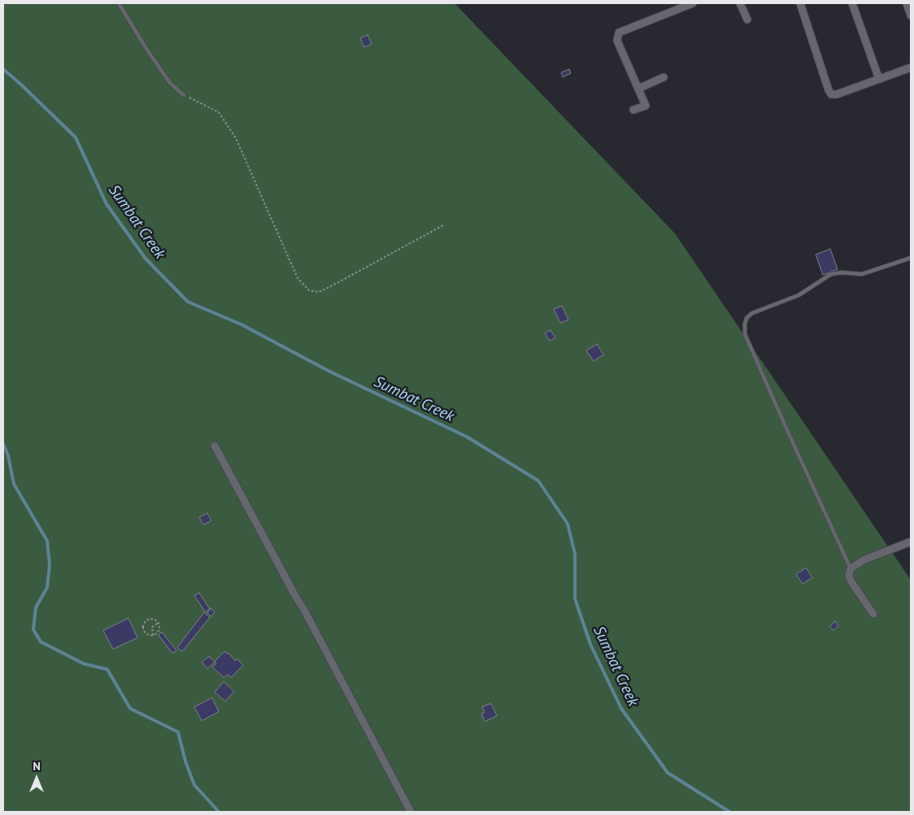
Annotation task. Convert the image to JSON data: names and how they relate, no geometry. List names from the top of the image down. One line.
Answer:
{"water":["Sumbat Creek"],"north":"top"}
